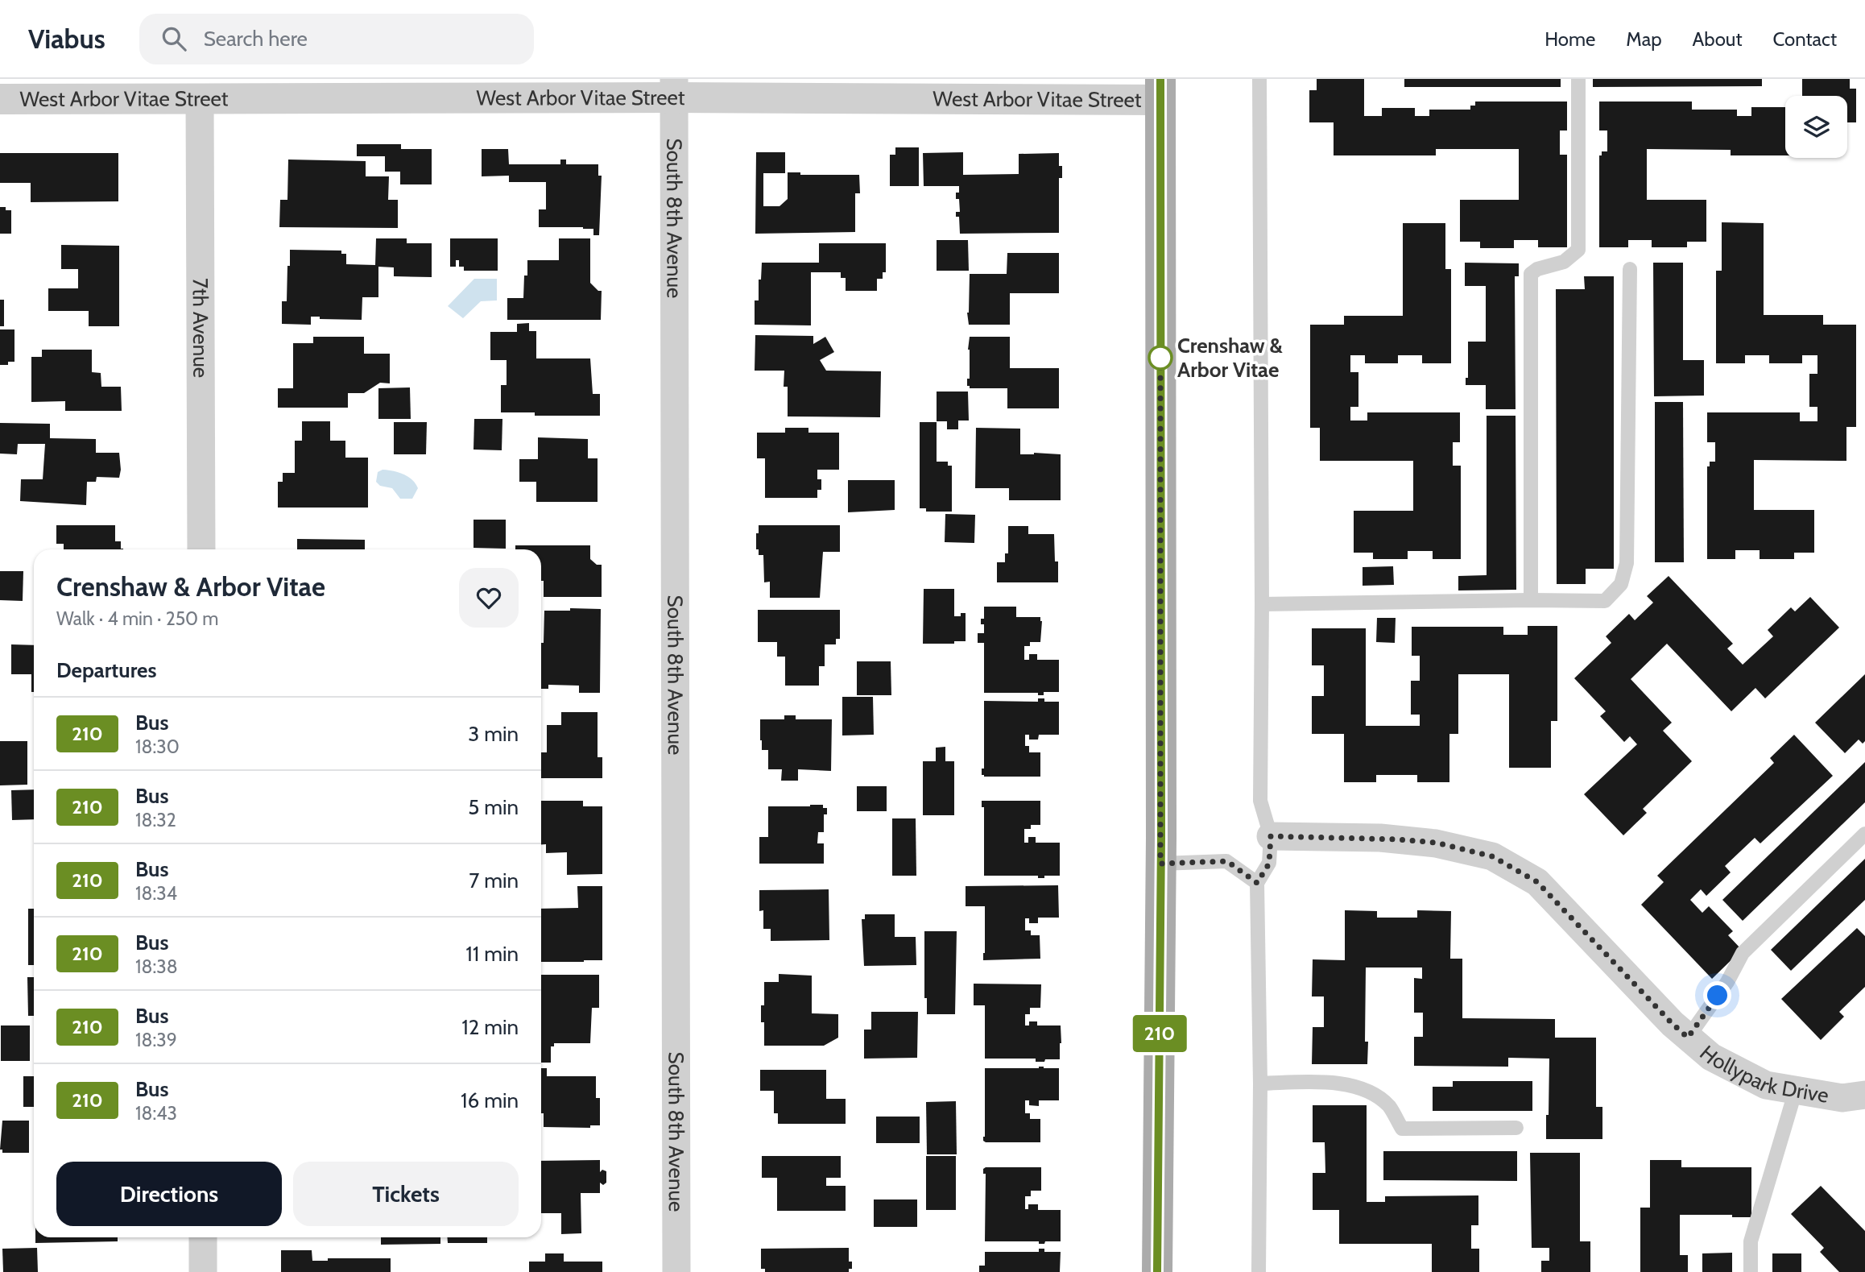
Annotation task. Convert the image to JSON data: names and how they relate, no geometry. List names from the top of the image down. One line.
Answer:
{"streets":{"street":["West Arbor Vitae Street","South 8th Avenue","7th Avenue","Hollypark Drive"]},"crossings":[["West Arbor Vitae Street","South 8th Avenue"],["West Arbor Vitae Street","7th Avenue"]],"places":["Crenshaw & Arbor Vitae"],"lines":["bus line 210"],"page":{"header":"Viabus","search":"Search here","nav":["Home","Map","About","Contact"],"on_map":"210","heading":[["Crenshaw & Arbor Vitae","Walk · 4 min · 250 m"],"Departures"],"list":[{"mark":"210","name":"Bus","note":"18:30","value":"3 min"},{"mark":"210","name":"Bus","note":"18:32","value":"5 min"},{"mark":"210","name":"Bus","note":"18:34","value":"7 min"},{"mark":"210","name":"Bus","note":"18:38","value":"11 min"},{"mark":"210","name":"Bus","note":"18:39","value":"12 min"},{"mark":"210","name":"Bus","note":"18:43","value":"16 min"}],"buttons":["Directions","Tickets"]}}
